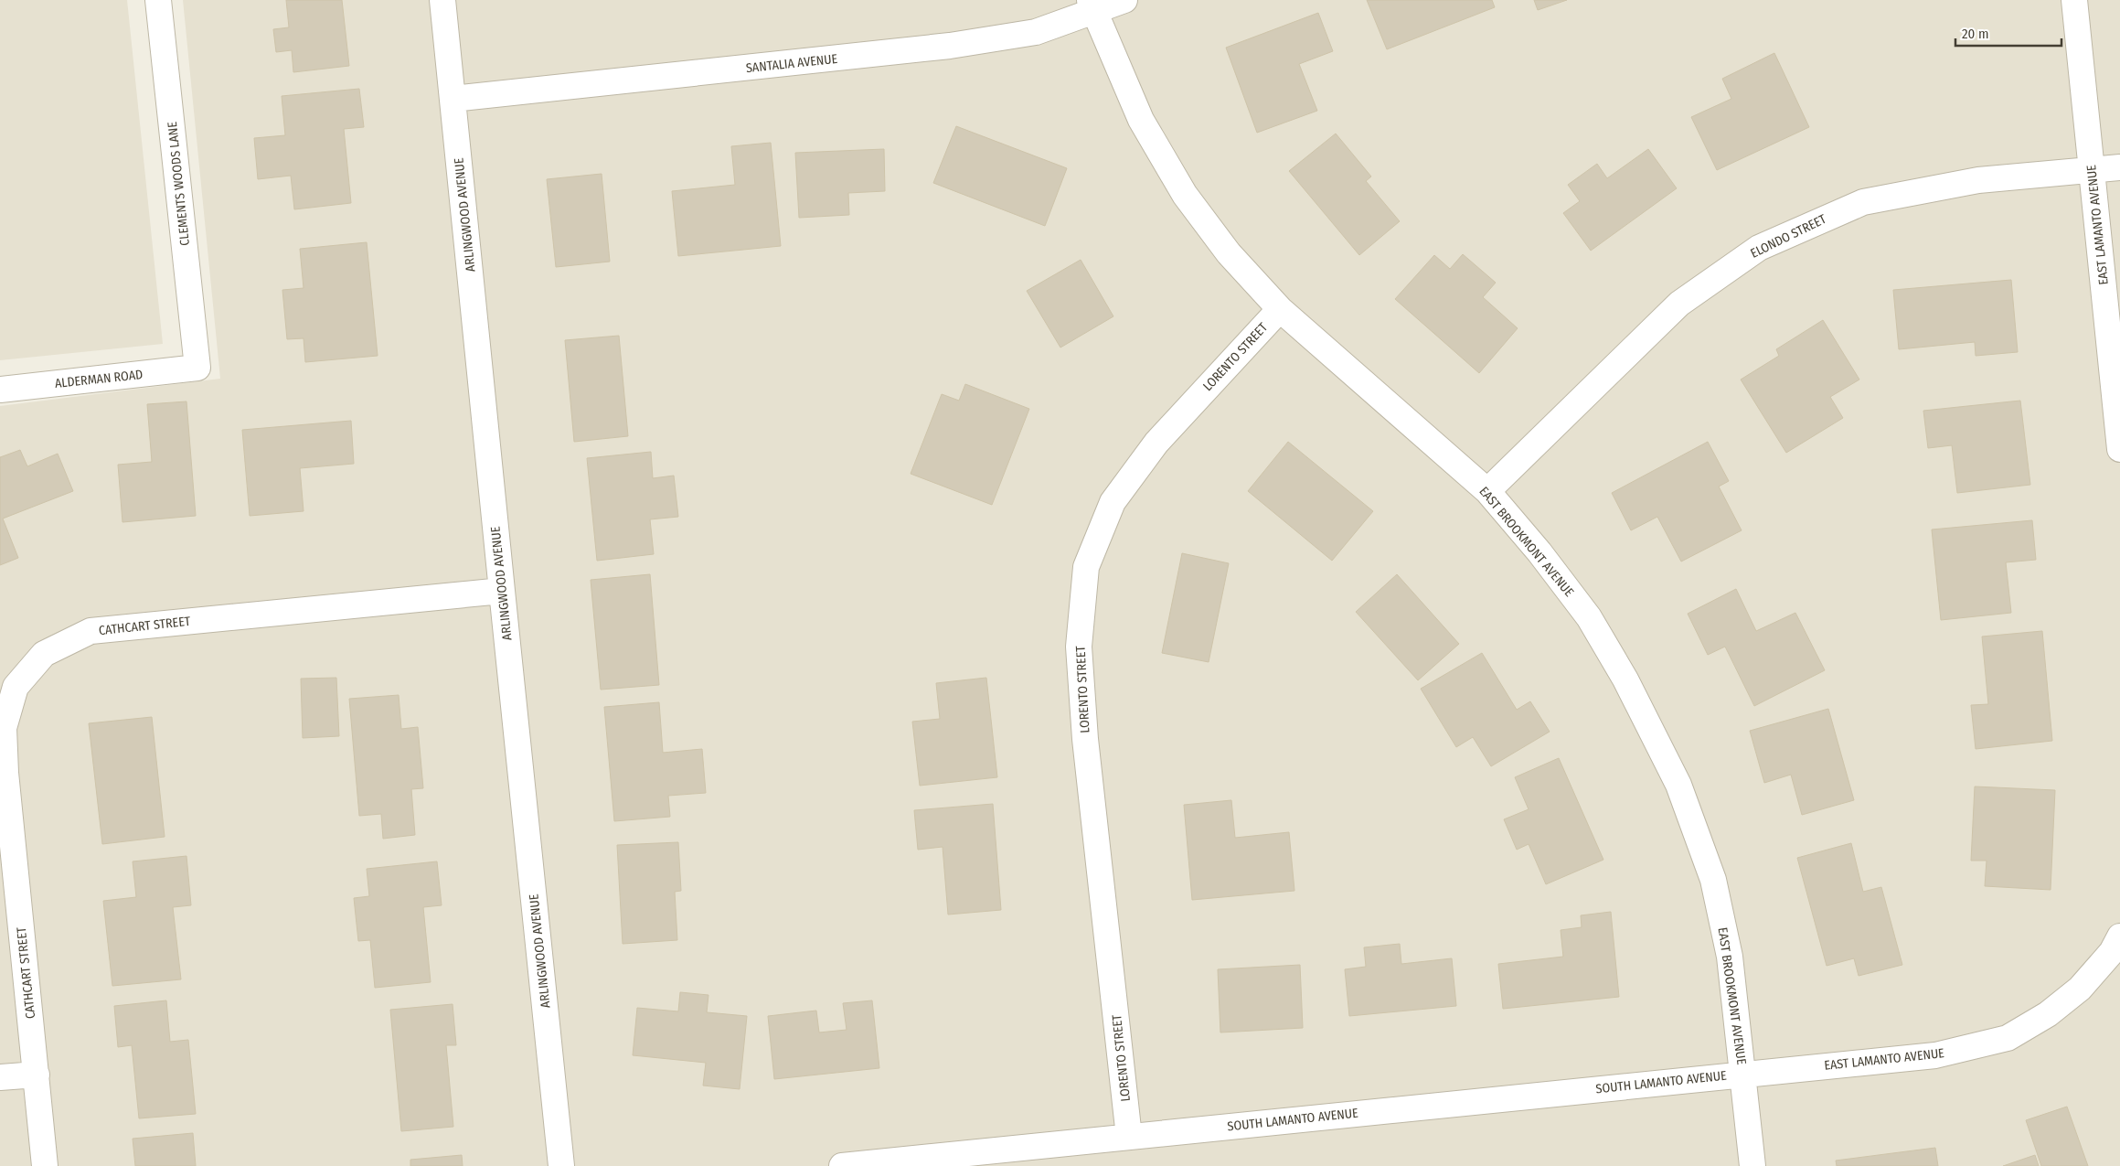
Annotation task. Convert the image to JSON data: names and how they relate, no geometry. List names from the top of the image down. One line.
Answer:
{"streets":{"street":["SANTALIA AVENUE","CLEMENTS WOODS LANE","ARLINGWOOD AVENUE","EAST LAMANTO AVENUE","ELONDO STREET","LORENTO STREET","ALDERMAN ROAD","EAST BROOKMONT AVENUE","CATHCART STREET","SOUTH LAMANTO AVENUE"]},"crossings":[["SANTALIA AVENUE","ARLINGWOOD AVENUE"],["SANTALIA AVENUE","EAST BROOKMONT AVENUE"],["CLEMENTS WOODS LANE","ALDERMAN ROAD"],["ARLINGWOOD AVENUE","CATHCART STREET"],["EAST LAMANTO AVENUE","ELONDO STREET"],["EAST LAMANTO AVENUE","EAST BROOKMONT AVENUE"],["EAST LAMANTO AVENUE","SOUTH LAMANTO AVENUE"],["ELONDO STREET","EAST BROOKMONT AVENUE"],["LORENTO STREET","EAST BROOKMONT AVENUE"],["LORENTO STREET","SOUTH LAMANTO AVENUE"],["EAST BROOKMONT AVENUE","SOUTH LAMANTO AVENUE"]],"scale_bar":"20 m"}
